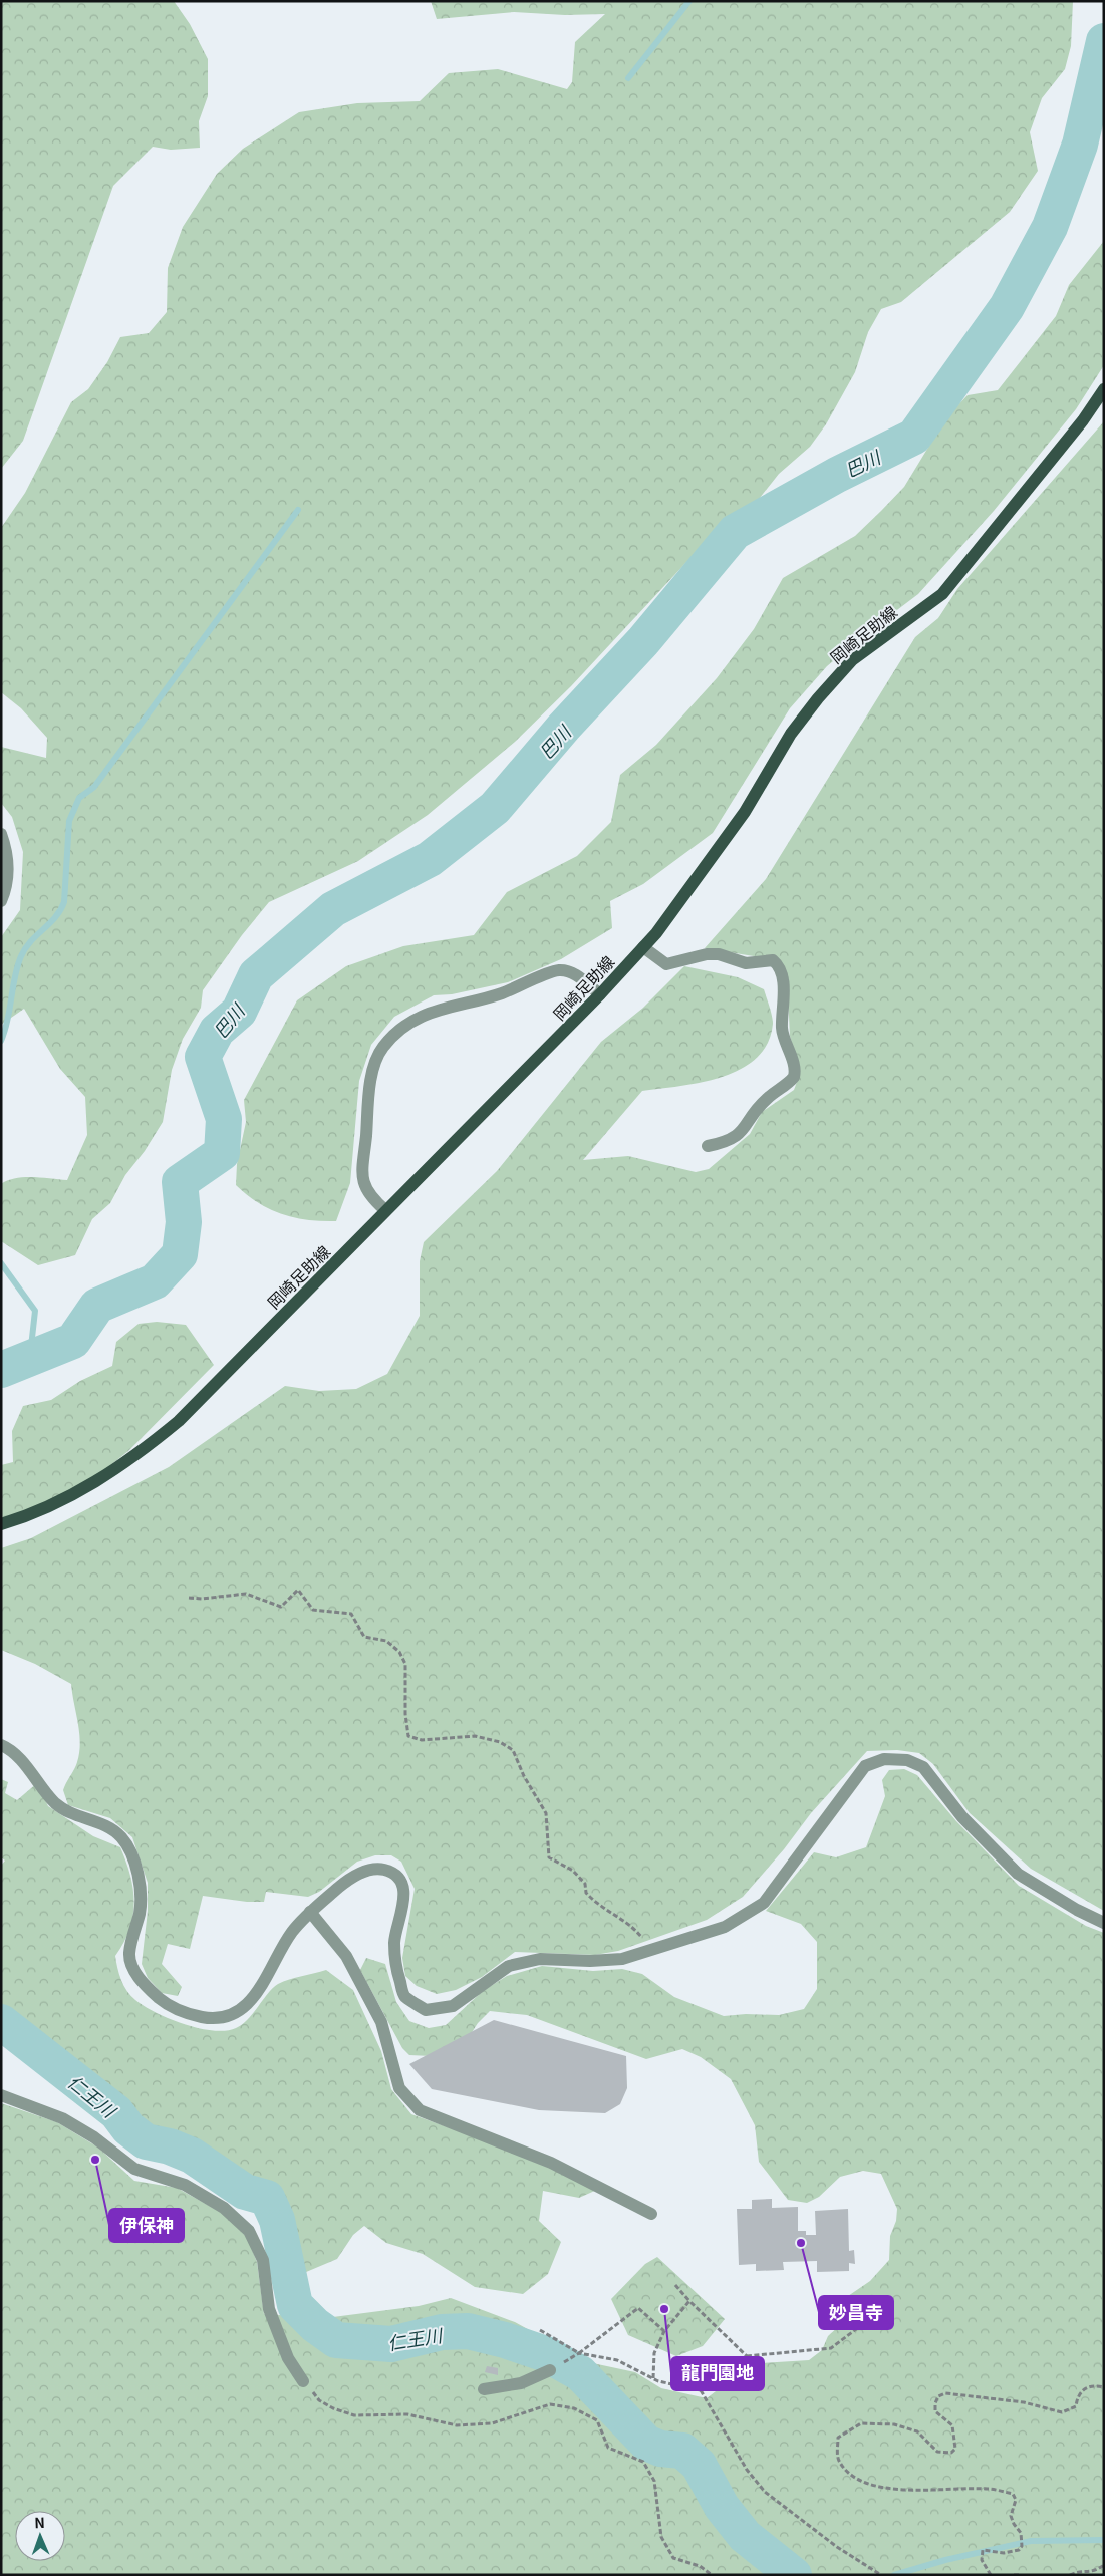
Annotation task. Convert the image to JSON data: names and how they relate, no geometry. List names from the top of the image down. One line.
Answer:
{"streets":{"main road":["岡崎足助線"]},"water":["巴川","仁王川"],"places":["伊保神","妙昌寺","龍門園地"],"north":"top"}
